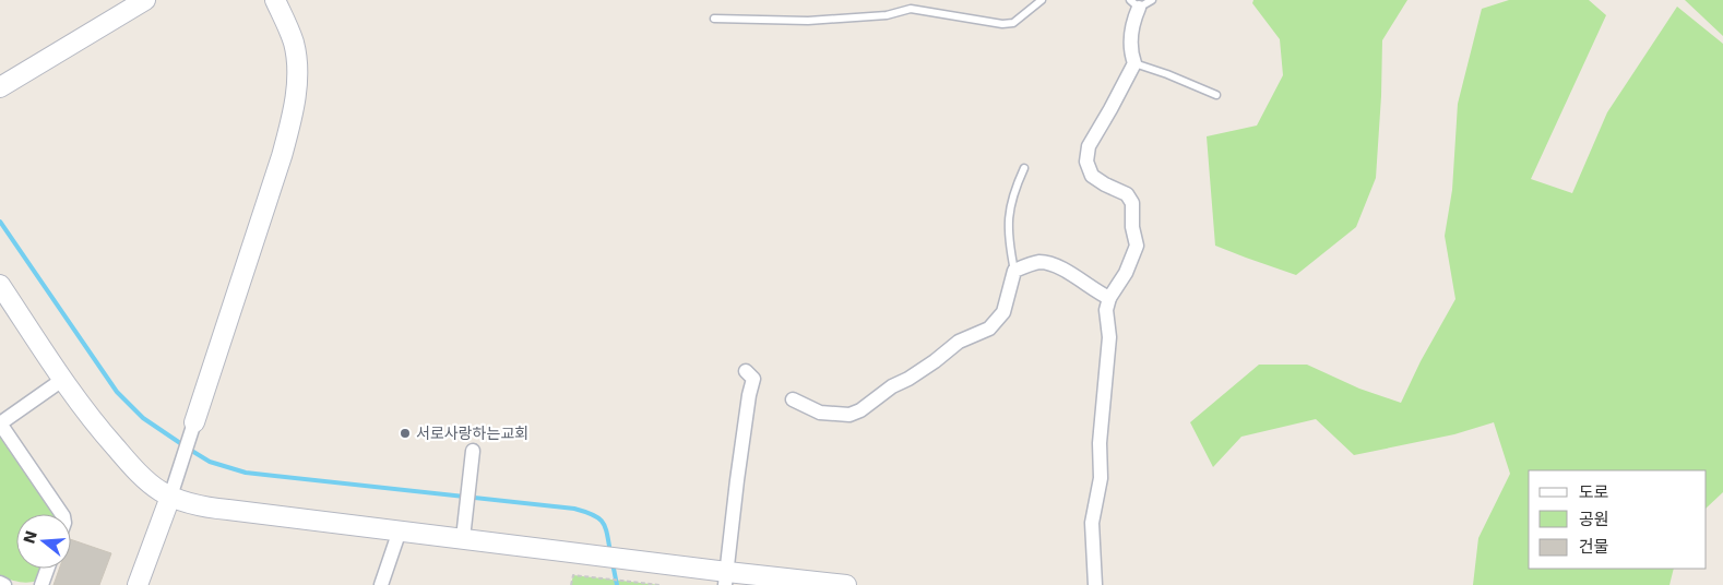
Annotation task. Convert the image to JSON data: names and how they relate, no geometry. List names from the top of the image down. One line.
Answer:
{"places":["서로사랑하는교회"],"legend":["도로","공원","건물"],"north":"left"}
